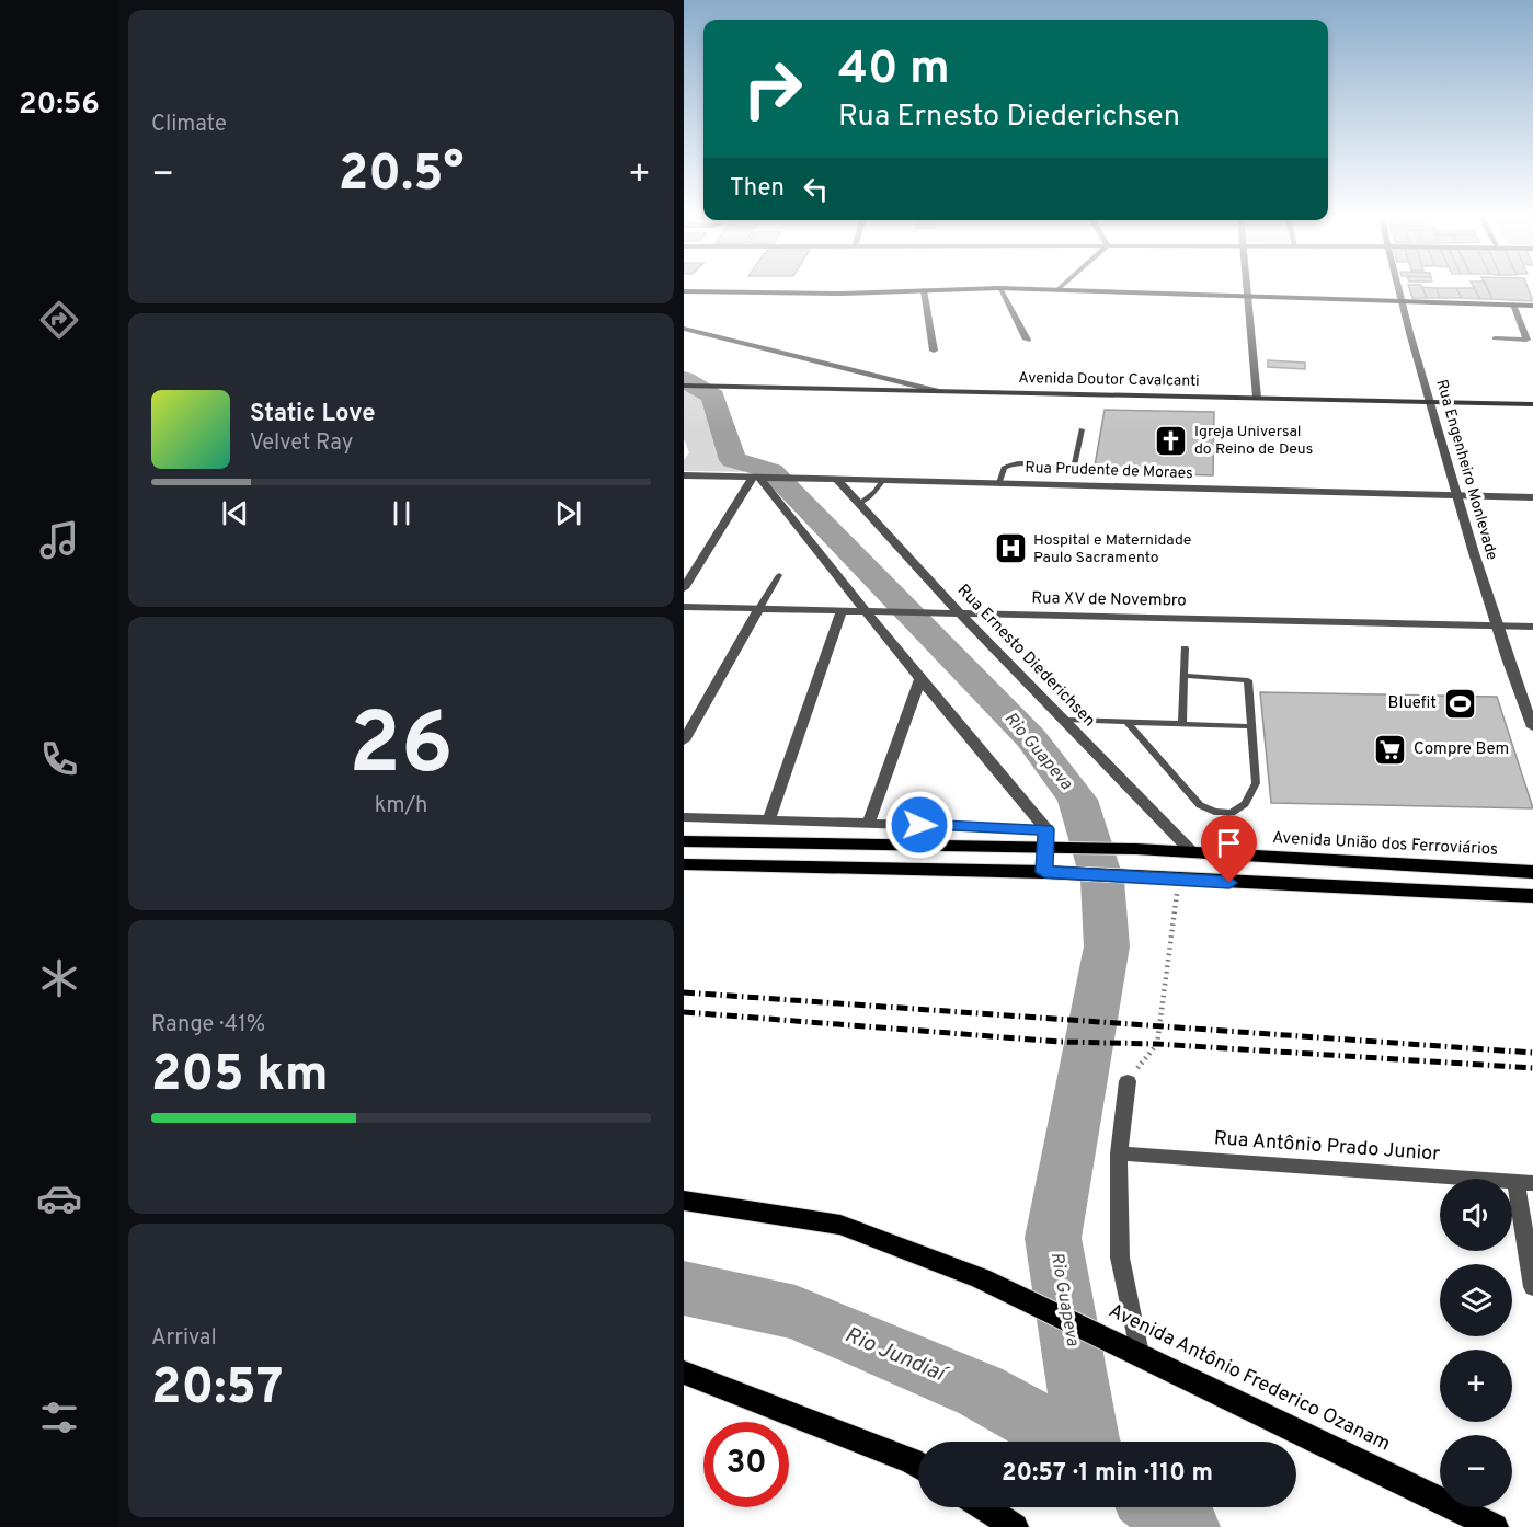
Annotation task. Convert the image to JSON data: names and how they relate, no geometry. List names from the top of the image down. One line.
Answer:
{"streets":{"main road":["Avenida Doutor Cavalcanti","Avenida União dos Ferroviários","Avenida Antônio Frederico Ozanam"],"street":["Rua Engenheiro Monlevade","Rua Prudente de Moraes","Rua XV de Novembro","Rua Ernesto Diederichsen","Rua Antônio Prado Junior"]},"crossings":[["Avenida Doutor Cavalcanti","Rua Engenheiro Monlevade"],["Rua Engenheiro Monlevade","Rua Prudente de Moraes"],["Rua Engenheiro Monlevade","Rua XV de Novembro"],["Rua Prudente de Moraes","Rua Ernesto Diederichsen"],["Rua XV de Novembro","Rua Ernesto Diederichsen"],["Rua Ernesto Diederichsen","Avenida União dos Ferroviários"]],"water":["Rio Guapeva","Rio Jundiaí"],"places":{"church":["Igreja Universal do Reino de Deus"],"hospital":["Hospital e Maternidade Paulo Sacramento"],"sports":["Bluefit"],"supermarket":["Compre Bem"]},"page":{"tabs":"20:56","tile":["Climate",["26","km/h"],["Range · 41%","205 km"],["Arrival","20:57"]],"turn":["40 m","Rua Ernesto Diederichsen"],"heat":["−","20.5°","+"],"then":"Then","song":["Static Love","Velvet Ray"],"map_buttons":["+","−"],"limit":"30","trip":"20:57 · 1 min · 110 m"}}
